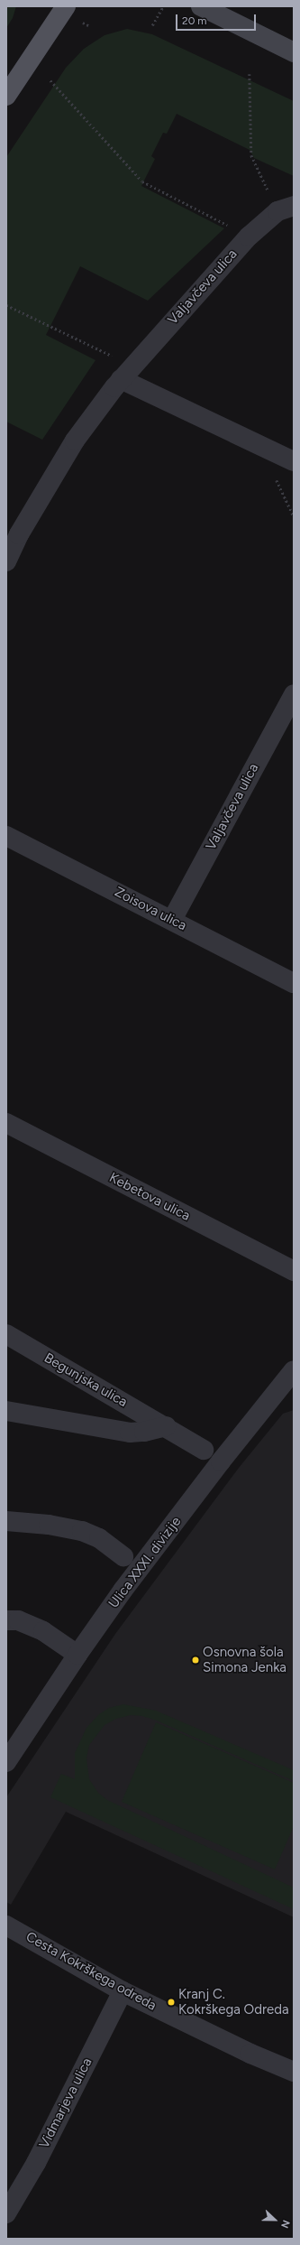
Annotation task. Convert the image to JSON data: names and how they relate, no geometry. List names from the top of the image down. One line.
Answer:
{"streets":{"street":["Valjavčeva ulica","Zoisova ulica","Kebetova ulica","Begunjska ulica","Ulica XXXI. divizije","Cesta Kokrškega odreda","Vidmarjeva ulica"]},"crossings":[["Valjavčeva ulica","Zoisova ulica"],["Cesta Kokrškega odreda","Vidmarjeva ulica"]],"places":["Osnovna šola Simona Jenka","Kranj C. Kokrškega Odreda"],"scale_bar":"20 m","north":"right"}
